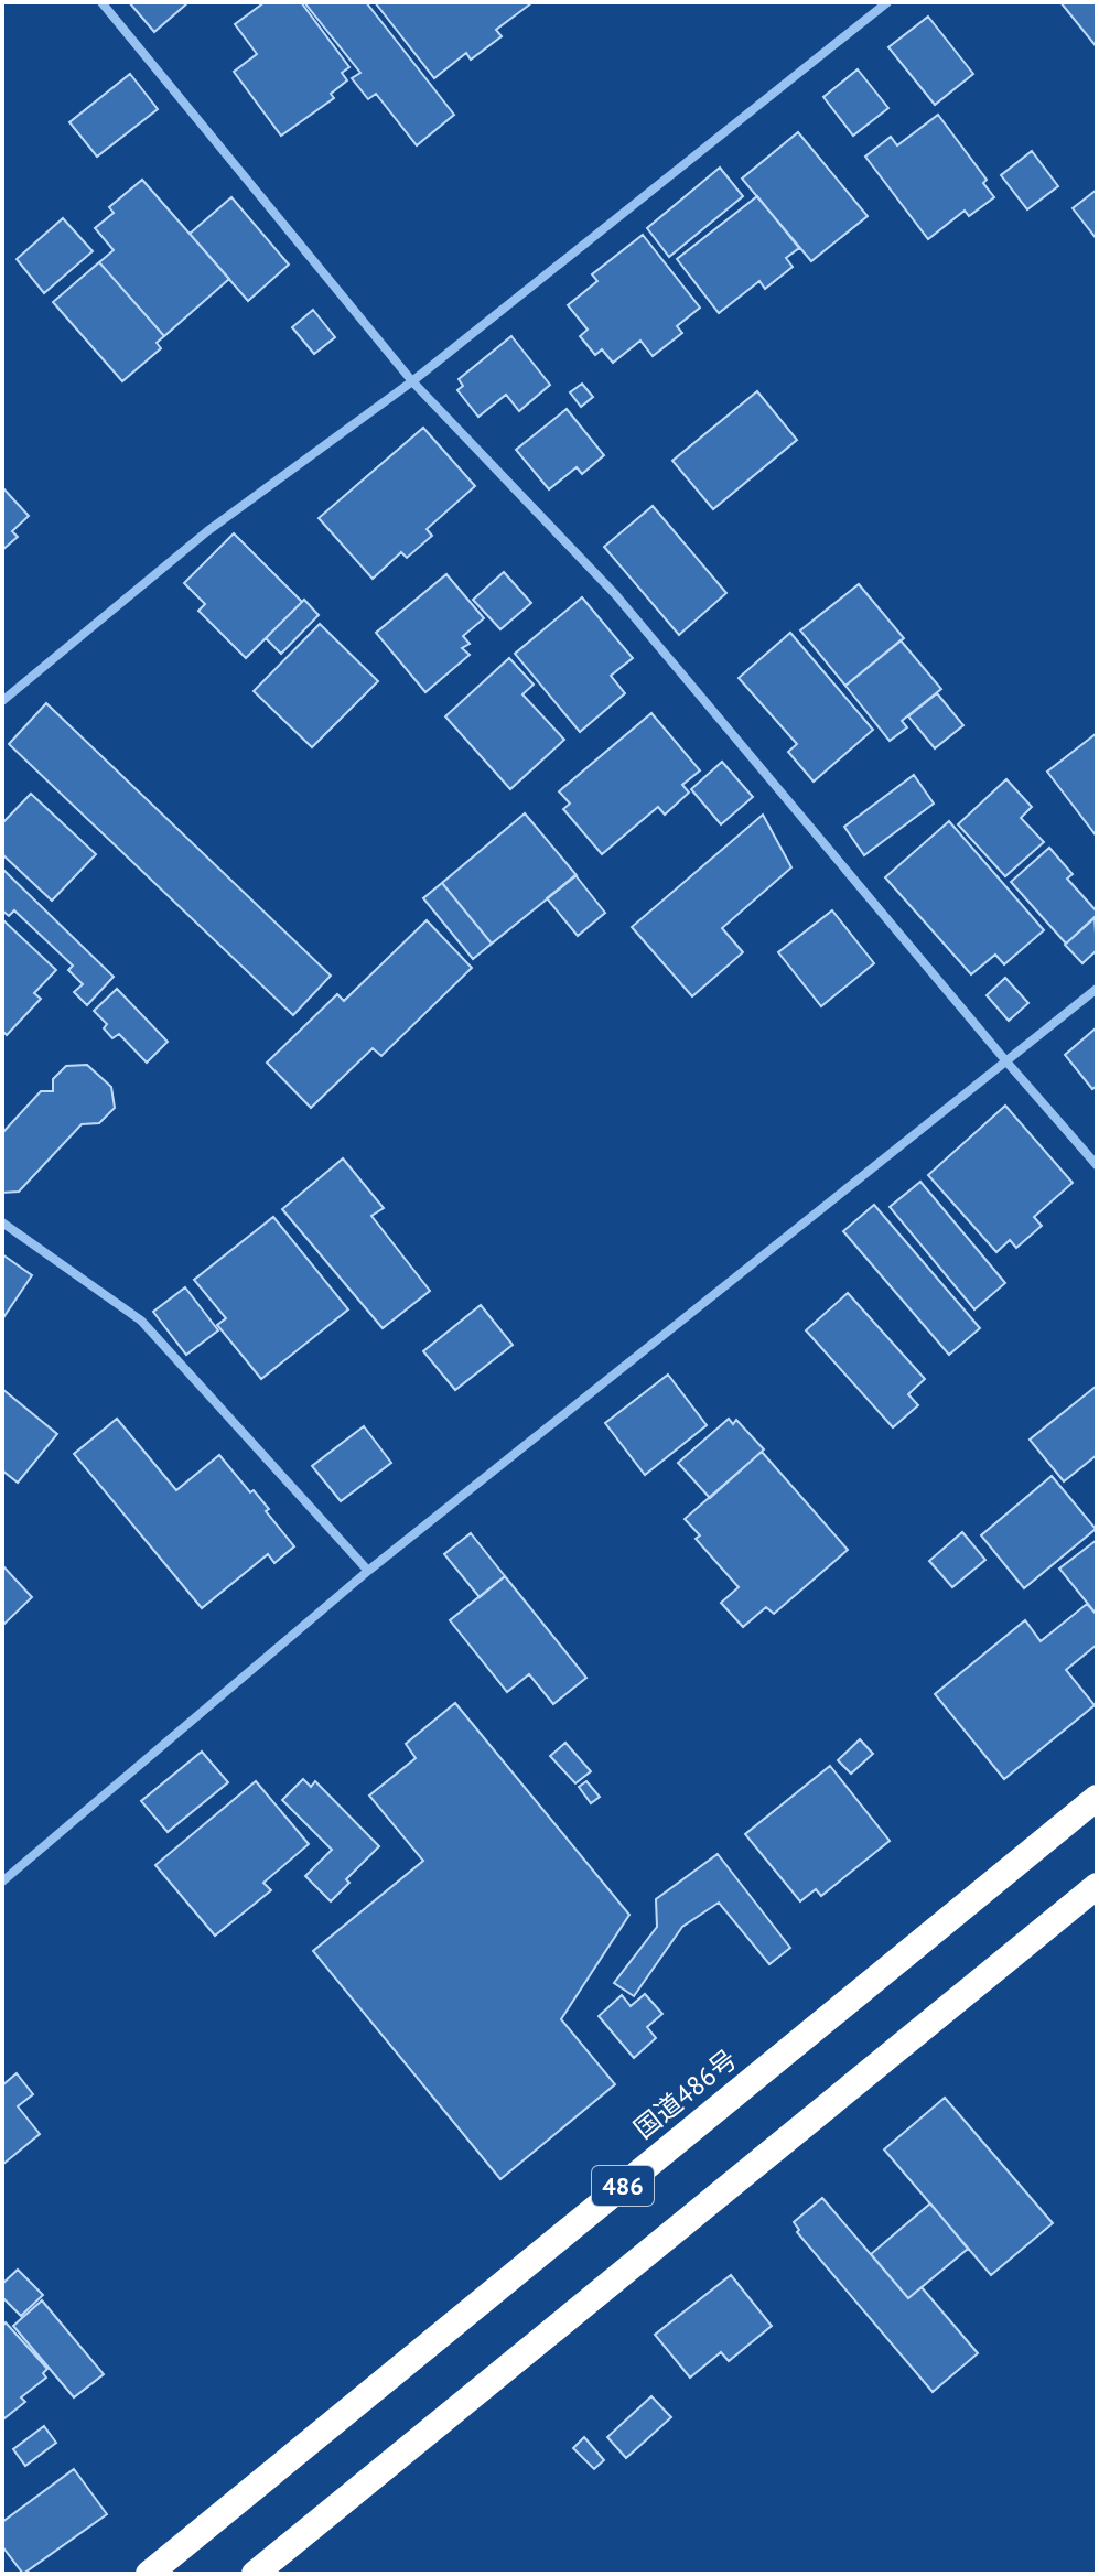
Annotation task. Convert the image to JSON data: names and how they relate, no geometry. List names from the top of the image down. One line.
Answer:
{"streets":{"highway":["国道486号","486"]}}
